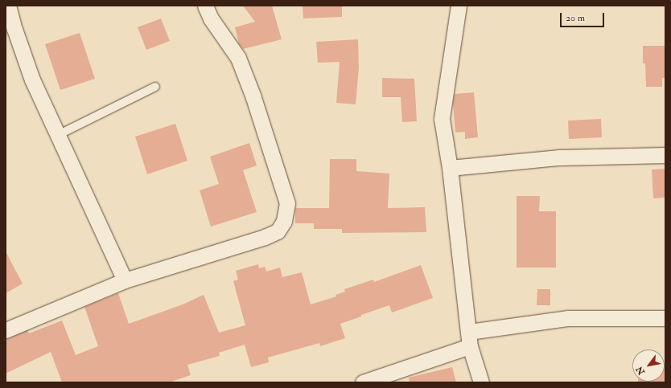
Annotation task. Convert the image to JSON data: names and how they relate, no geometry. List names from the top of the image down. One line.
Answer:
{"scale_bar":"20 m","north":"bottom left"}
